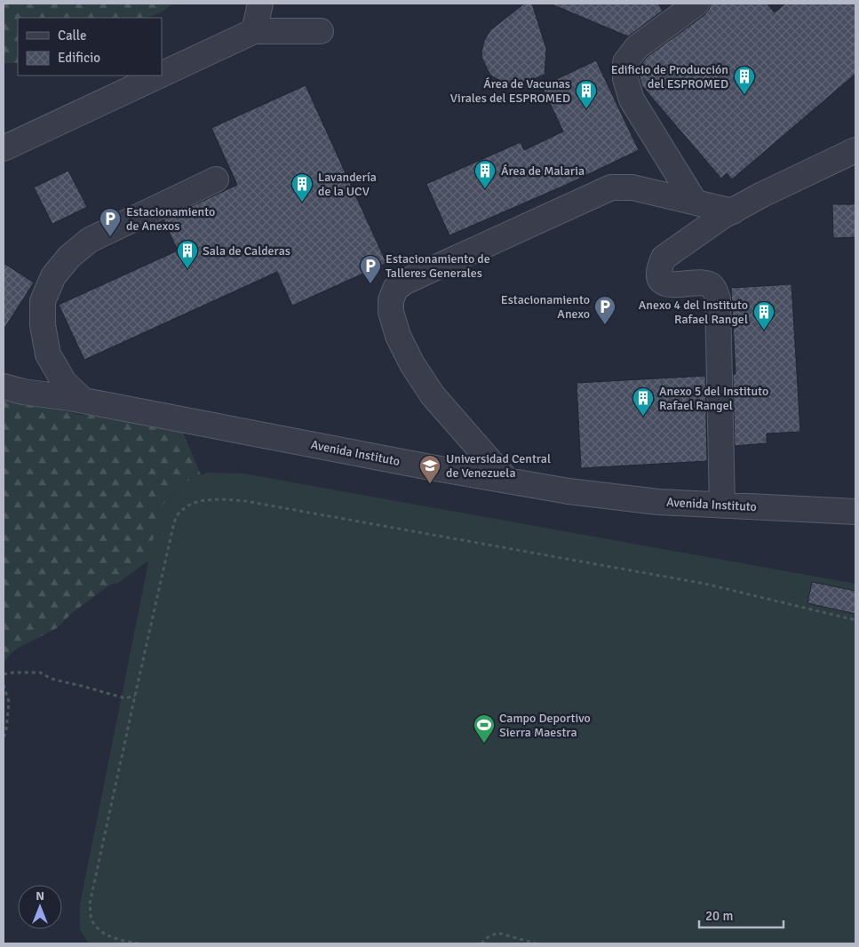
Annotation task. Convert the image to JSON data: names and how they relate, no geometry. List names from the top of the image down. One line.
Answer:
{"streets":{"lane":["Avenida Instituto"]},"places":{"building":["Edificio de Producción del ESPROMED","Área de Vacunas Virales del ESPROMED","Área de Malaria","Lavandería de la UCV","Sala de Calderas","Anexo 4 del Instituto Rafael Rangel","Anexo 5 del Instituto Rafael Rangel"],"parking":["Estacionamiento de Anexos","Estacionamiento de Talleres Generales","Estacionamiento Anexo"],"school or university":["Universidad Central de Venezuela"],"sports":["Campo Deportivo Sierra Maestra"]},"legend":["Calle","Edificio"],"scale_bar":"20 m","north":"top"}
